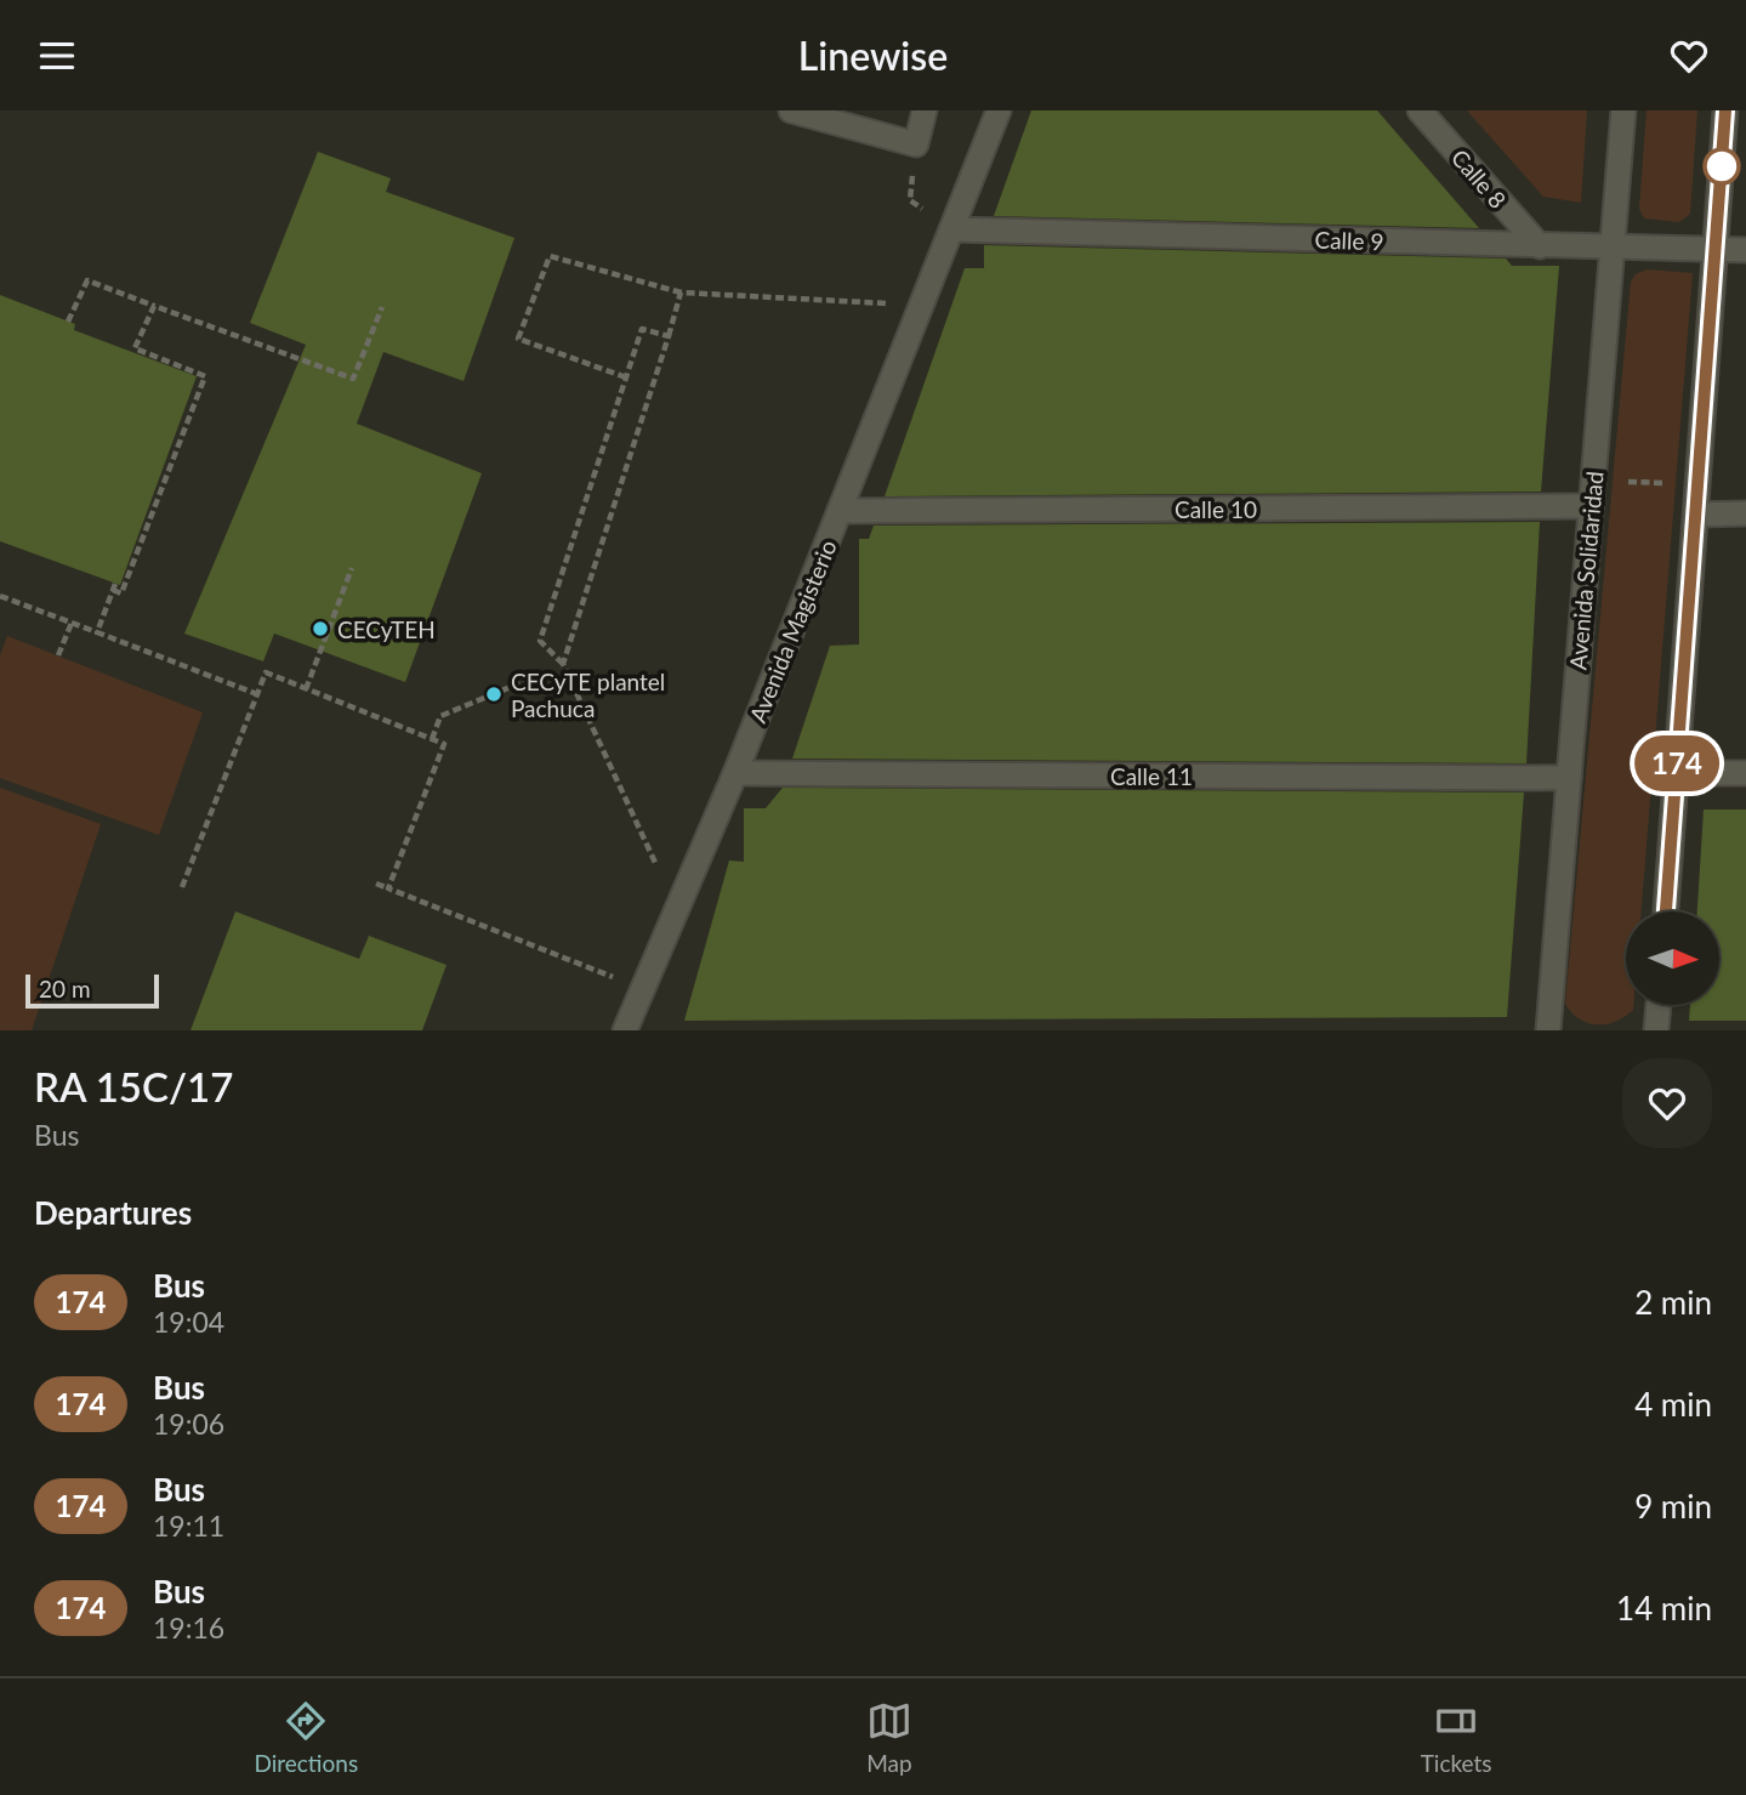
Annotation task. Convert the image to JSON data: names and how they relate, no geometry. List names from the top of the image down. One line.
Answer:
{"streets":{"street":["Calle 8","Calle 9","Calle 10","Avenida Solidaridad","Avenida Magisterio","Calle 11"]},"crossings":[["Calle 8","Calle 9"],["Calle 9","Avenida Solidaridad"],["Calle 9","Avenida Magisterio"],["Calle 10","Avenida Solidaridad"],["Calle 10","Avenida Magisterio"],["Avenida Solidaridad","Calle 11"],["Avenida Magisterio","Calle 11"]],"places":["CECyTEH","CECyTE plantel Pachuca"],"lines":["bus line 174"],"scale_bar":"20 m","north":"right","page":{"header":"Linewise","on_map":"174","scale":"20 m","heading":[["RA 15C/17","Bus"],"Departures"],"list":[{"mark":"174","name":"Bus","note":"19:04","value":"2 min"},{"mark":"174","name":"Bus","note":"19:06","value":"4 min"},{"mark":"174","name":"Bus","note":"19:11","value":"9 min"},{"mark":"174","name":"Bus","note":"19:16","value":"14 min"}],"tabs":["Directions","Map","Tickets"]}}
